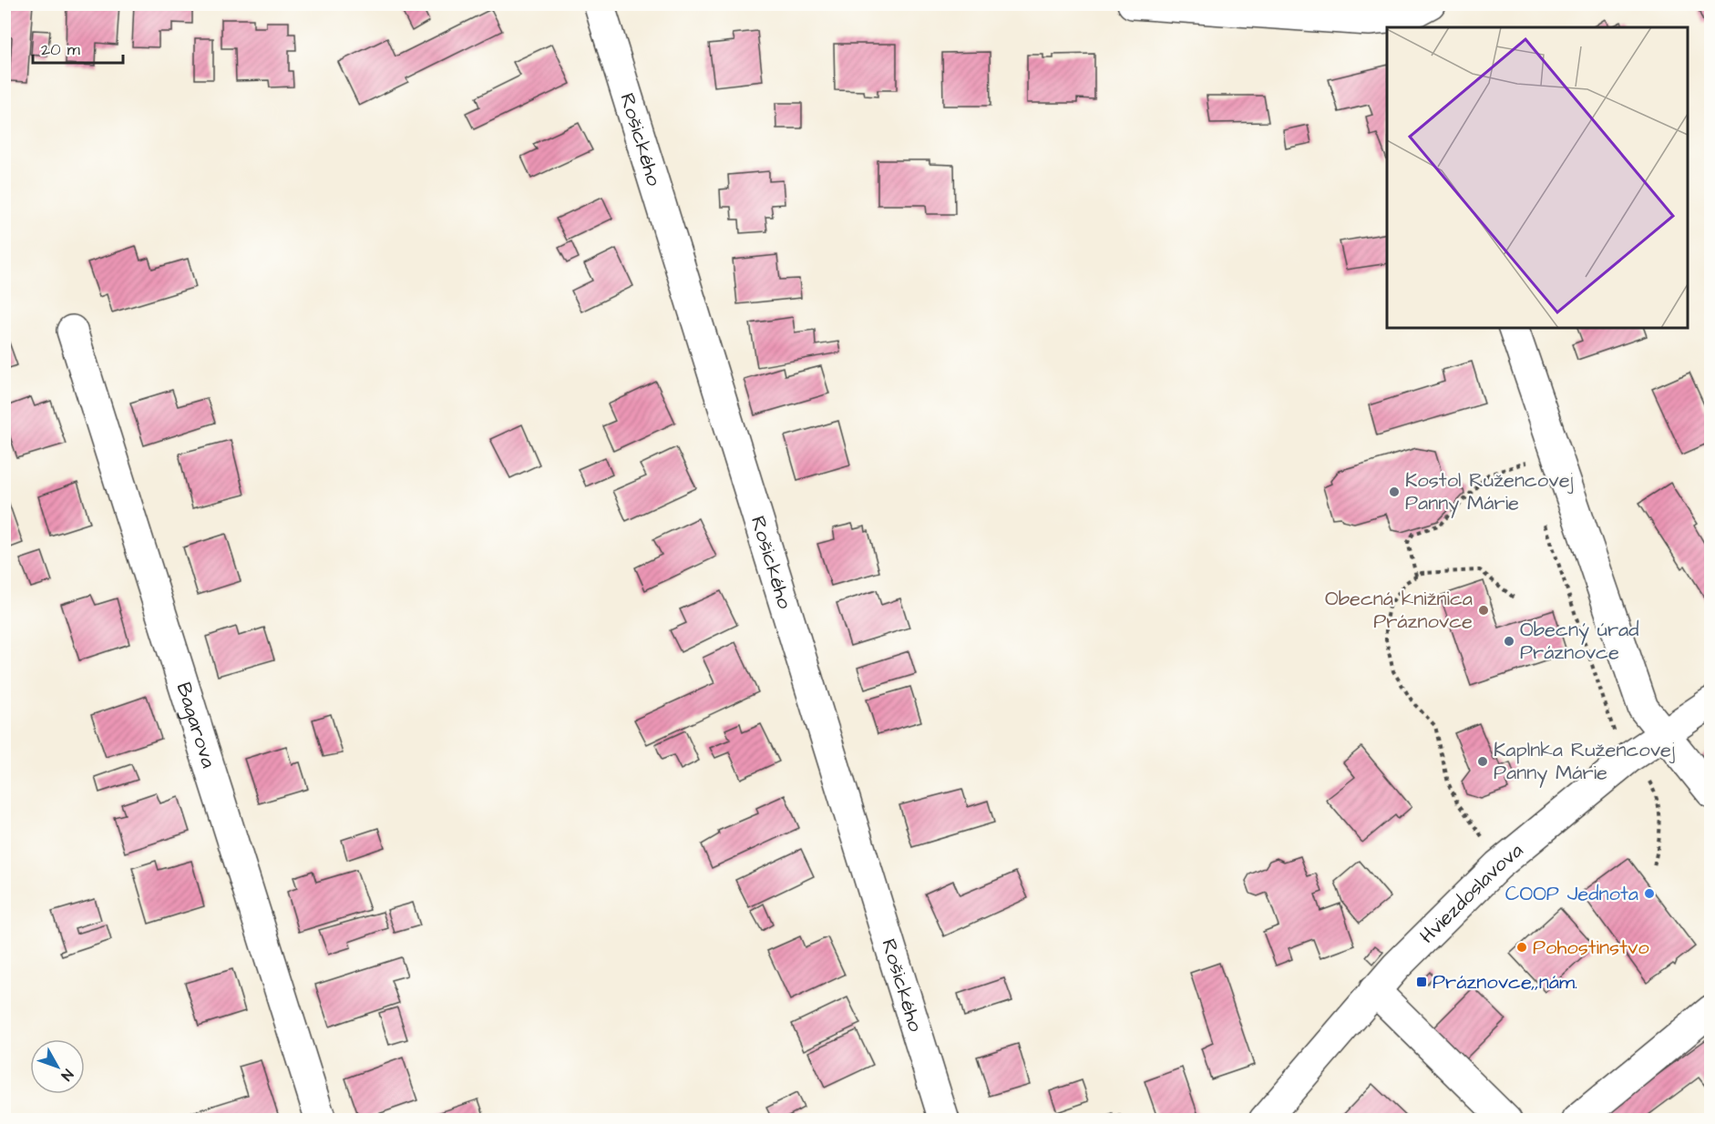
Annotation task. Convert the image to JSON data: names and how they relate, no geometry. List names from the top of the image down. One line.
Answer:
{"streets":{"street":["Rošického","Bagarova","Hviezdoslavova"]},"places":{"other":["Kostol Ružencovej Panny Márie","Obecná knižnica Práznovce","Obecný úrad Práznovce","Kaplnka Ružencovej Panny Márie","COOP Jednota","Pohostinstvo"],"transit":["Práznovce,,nám."]},"scale_bar":"20 m","north":"bottom right"}
